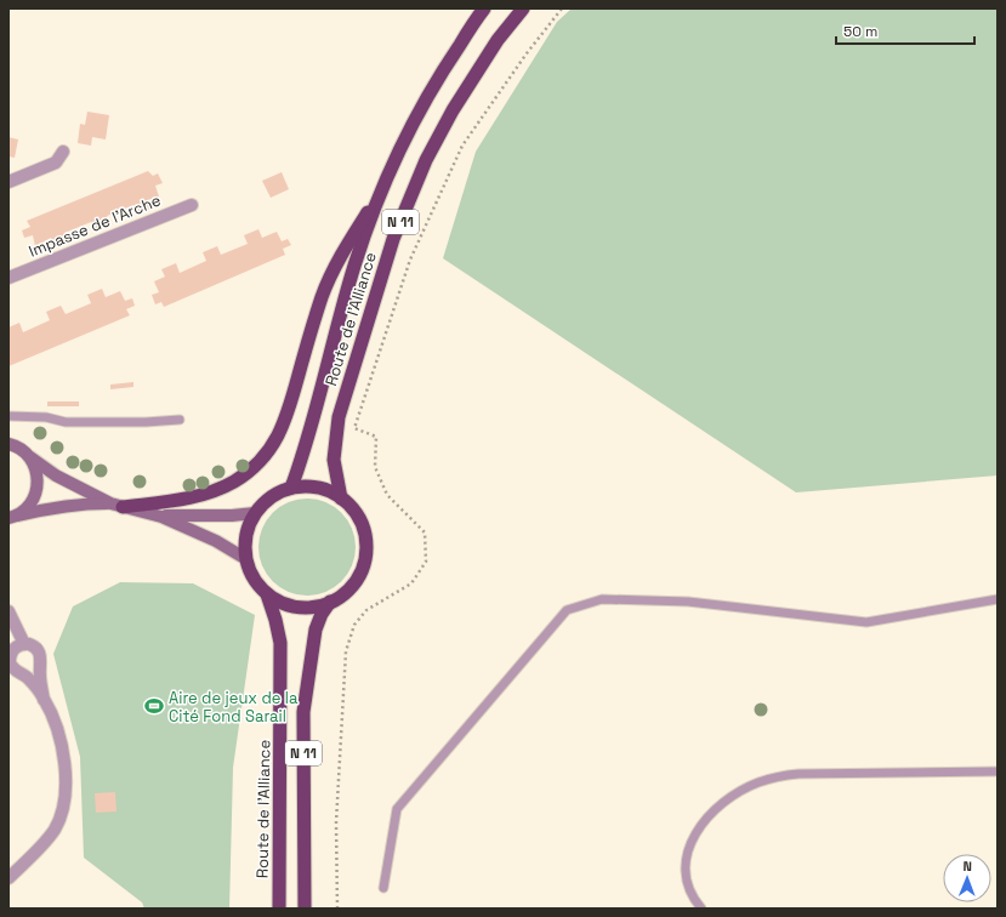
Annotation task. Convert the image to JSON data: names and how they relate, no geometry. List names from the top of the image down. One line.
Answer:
{"streets":{"highway":["N 11","Route de l'Alliance"],"street":["Impasse de l'Arche"]},"crossings":[["N 11","Route de l'Alliance"]],"places":{"sports":["Aire de jeux de la Cité Fond Sarail"]},"scale_bar":"50 m","north":"top"}
